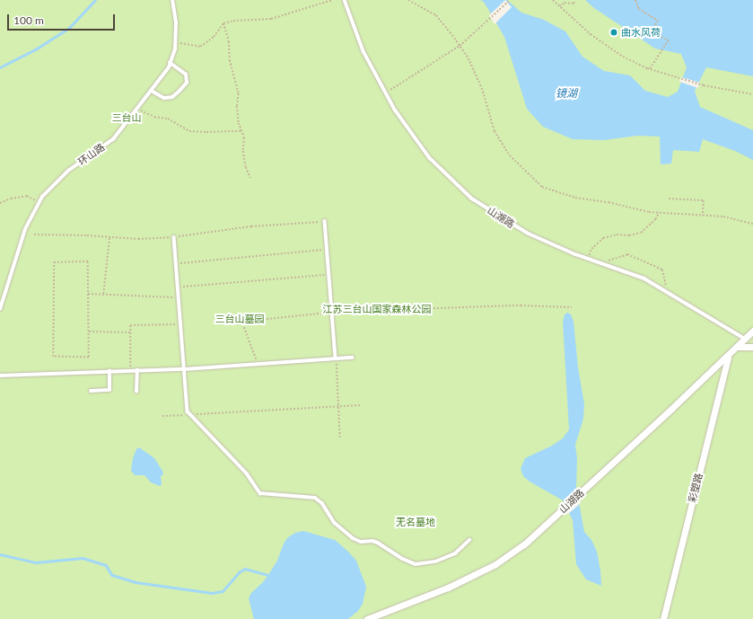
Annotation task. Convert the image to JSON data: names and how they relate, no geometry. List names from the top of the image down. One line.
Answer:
{"streets":{"street":["山湖路","彩塑路"],"lane":["环山路"]},"crossings":[["山湖路","彩塑路"]],"water":["镜湖"],"parks":["三台山","江苏三台山国家森林公园","三台山墓园","无名墓地"],"places":["曲水风荷"],"scale_bar":"100 m"}
